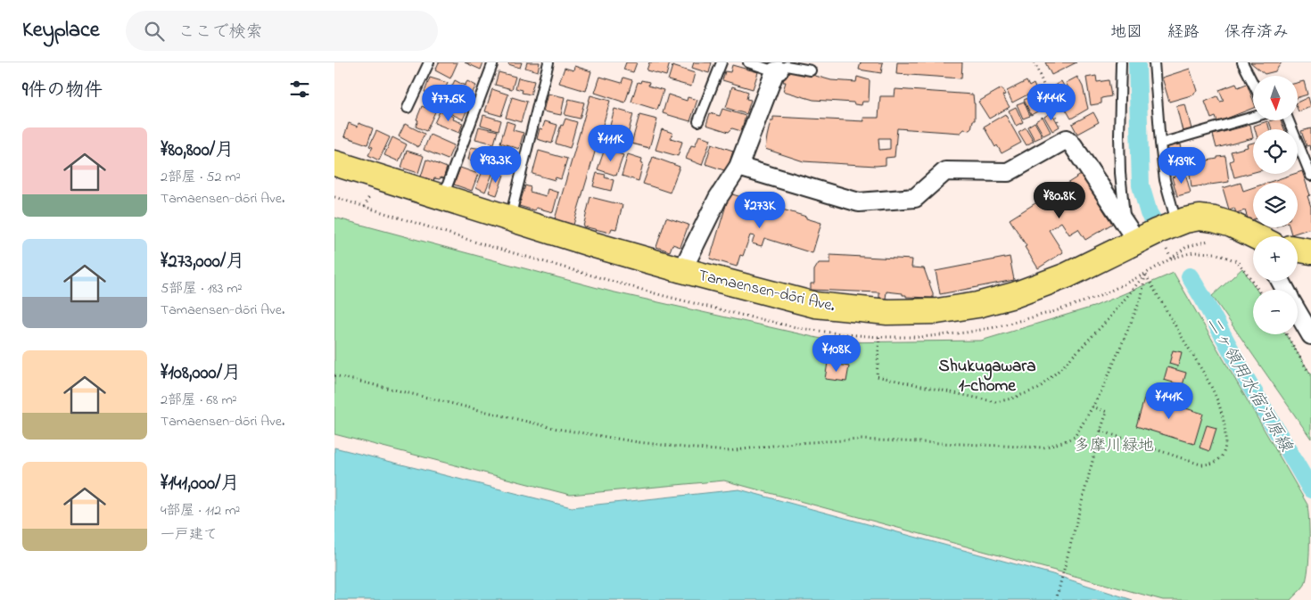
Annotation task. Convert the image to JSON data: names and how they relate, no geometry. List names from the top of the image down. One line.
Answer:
{"streets":{"main road":["Tamaensen-dōri Ave."]},"districts":["Shukugawara 1-chome"],"water":["二ヶ領用水宿河原線"],"parks":["多摩川緑地"],"north":"bottom","page":{"header":"Keyplace","search":"ここで検索","nav":["地図","経路","保存済み"],"heading":"9件の物件","map_buttons":["+","−"],"price":["¥144K","¥77.6K","¥111K","¥93.3K","¥139K","¥80.8K","¥273K","¥108K","¥141K"],"list":[{"name":"¥80,800/月","note":"2部屋 · 52 m² · Tamaensen-dōri Ave."},{"name":"¥273,000/月","note":"5部屋 · 183 m² · Tamaensen-dōri Ave."},{"name":"¥108,000/月","note":"2部屋 · 68 m² · Tamaensen-dōri Ave."},{"name":"¥141,000/月","note":"4部屋 · 112 m² · 一戸建て"}]}}
